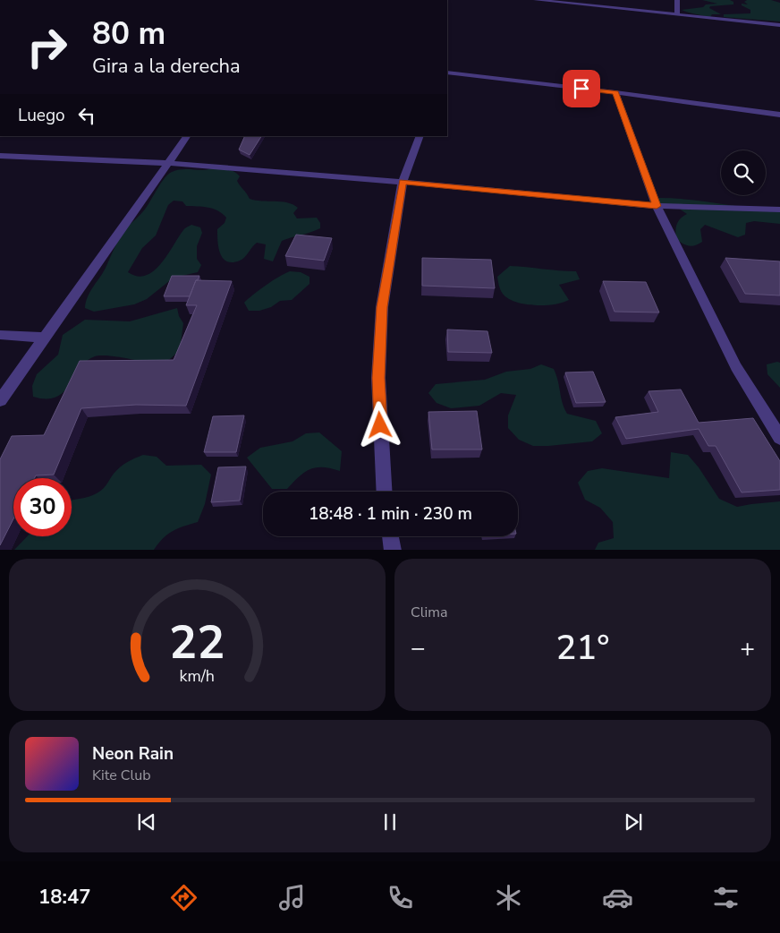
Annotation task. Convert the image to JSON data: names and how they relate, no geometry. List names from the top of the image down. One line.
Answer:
{"page":{"turn":["80 m","Gira a la derecha"],"then":"Luego","limit":"30","trip":"18:48 · 1 min · 230 m","tile":"Clima","heat":["−","21°","+"],"song":["Neon Rain","Kite Club"],"tabs":"18:47","gauge":["22","km/h"]}}
